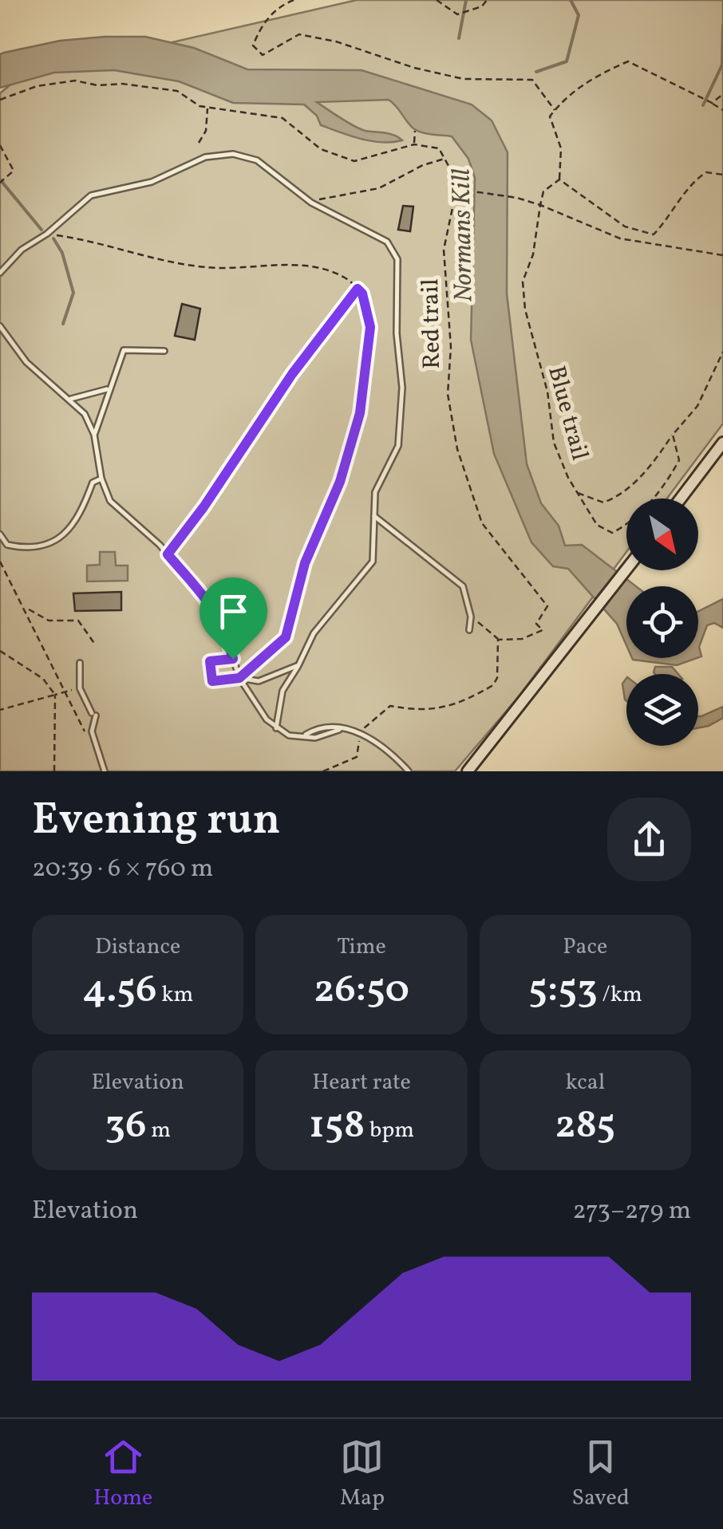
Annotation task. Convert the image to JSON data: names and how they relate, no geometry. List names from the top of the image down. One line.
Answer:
{"streets":{"path":["Red trail","Blue trail"]},"water":["Normans Kill"],"north":"bottom right","page":{"heading":["Evening run","20:39 · 6 × 760 m"],"stats":[["Distance","4.56 km"],["Time","26:50"],["Pace","5:53 /km"],["Elevation","36 m"],["Heart rate","158 bpm"],["kcal","285"]],"chart":["Elevation","273–279 m"],"tabs":["Home","Map","Saved"]}}
